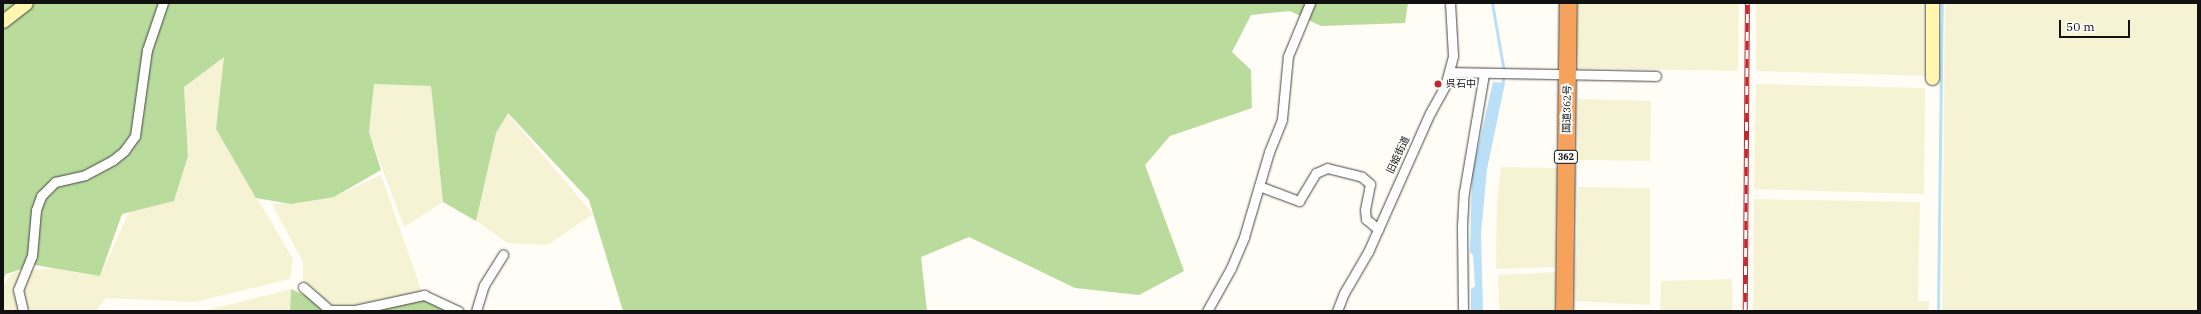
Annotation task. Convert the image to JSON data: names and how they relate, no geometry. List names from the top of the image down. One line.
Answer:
{"streets":{"highway":["国道362号","362"],"street":["旧姫街道"]},"places":["呉石中"],"scale_bar":"50 m"}
